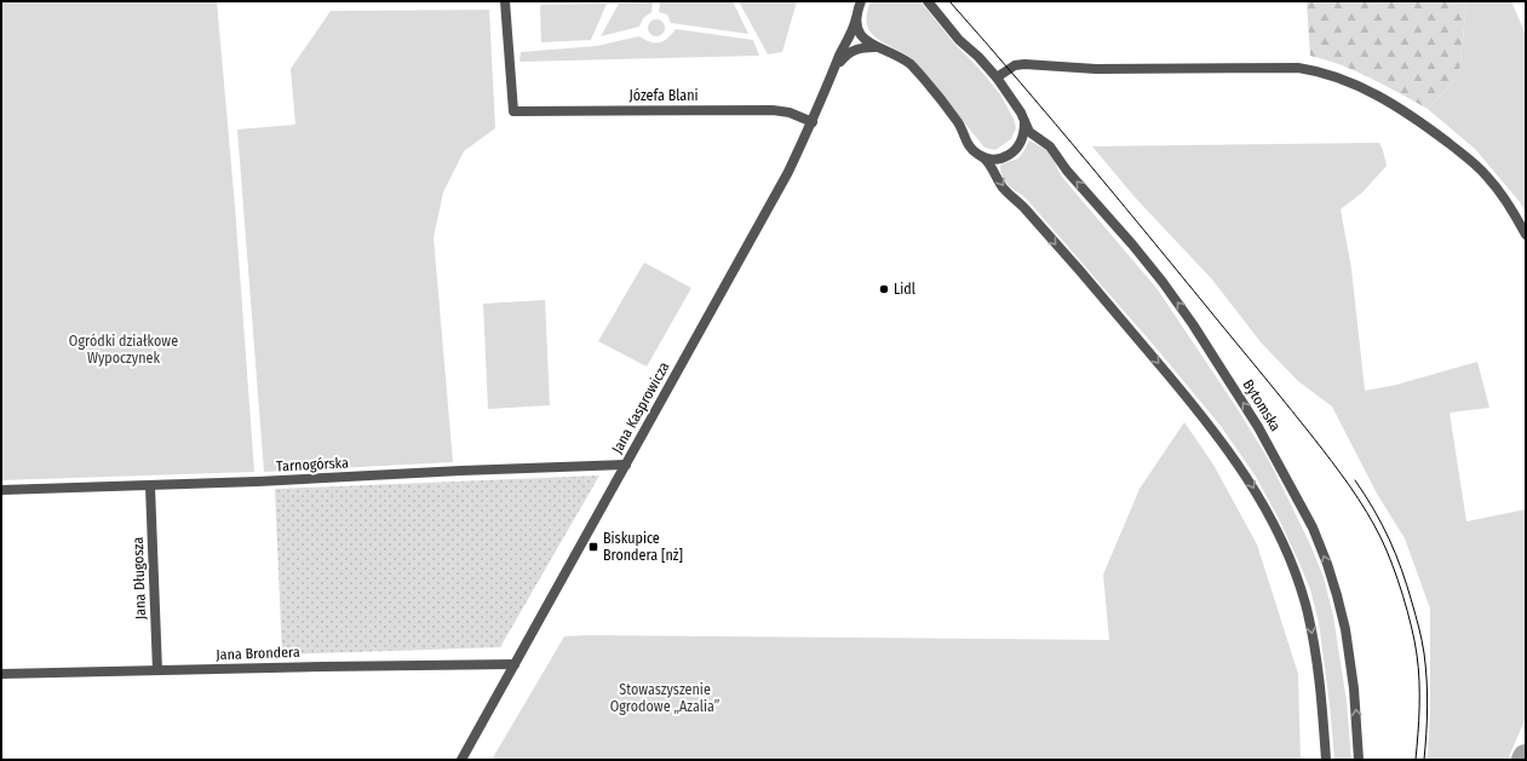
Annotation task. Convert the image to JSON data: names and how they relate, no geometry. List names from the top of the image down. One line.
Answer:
{"streets":{"street":["Józefa Blani","Bytomska","Jana Kasprowicza","Tarnogórska","Jana Długosza","Jana Brondera"]},"crossings":[["Józefa Blani","Jana Kasprowicza"],["Jana Kasprowicza","Tarnogórska"],["Jana Kasprowicza","Jana Brondera"],["Tarnogórska","Jana Długosza"],["Jana Długosza","Jana Brondera"]],"parks":["Ogródki działkowe Wypoczynek","Stowaszyszenie Ogrodowe „Azalia”"],"places":{"other":["Lidl"],"transit":["Biskupice Brondera [nż]"]}}
